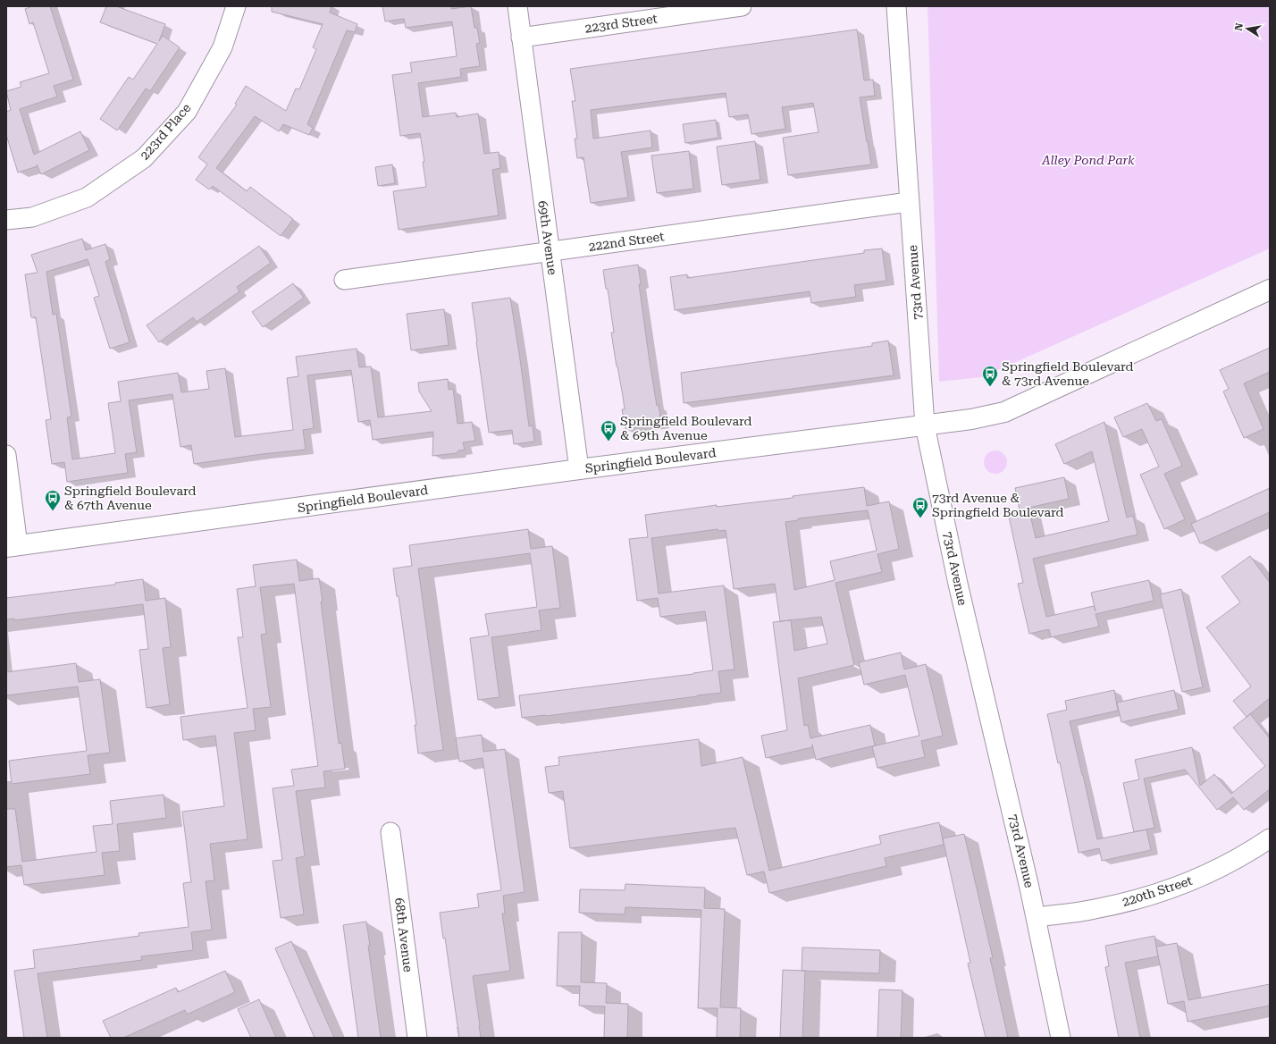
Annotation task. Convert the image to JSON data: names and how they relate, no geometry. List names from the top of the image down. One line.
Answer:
{"streets":{"main road":["Springfield Boulevard"],"street":["223rd Street","223rd Place","69th Avenue","222nd Street","73rd Avenue","220th Street","68th Avenue"]},"crossings":[["223rd Street","69th Avenue"],["69th Avenue","222nd Street"],["69th Avenue","Springfield Boulevard"],["222nd Street","73rd Avenue"],["73rd Avenue","Springfield Boulevard"],["73rd Avenue","220th Street"]],"parks":["Alley Pond Park"],"places":{"bus stop":["Springfield Boulevard & 73rd Avenue","Springfield Boulevard & 69th Avenue","Springfield Boulevard & 67th Avenue","73rd Avenue & Springfield Boulevard"]},"north":"left"}
